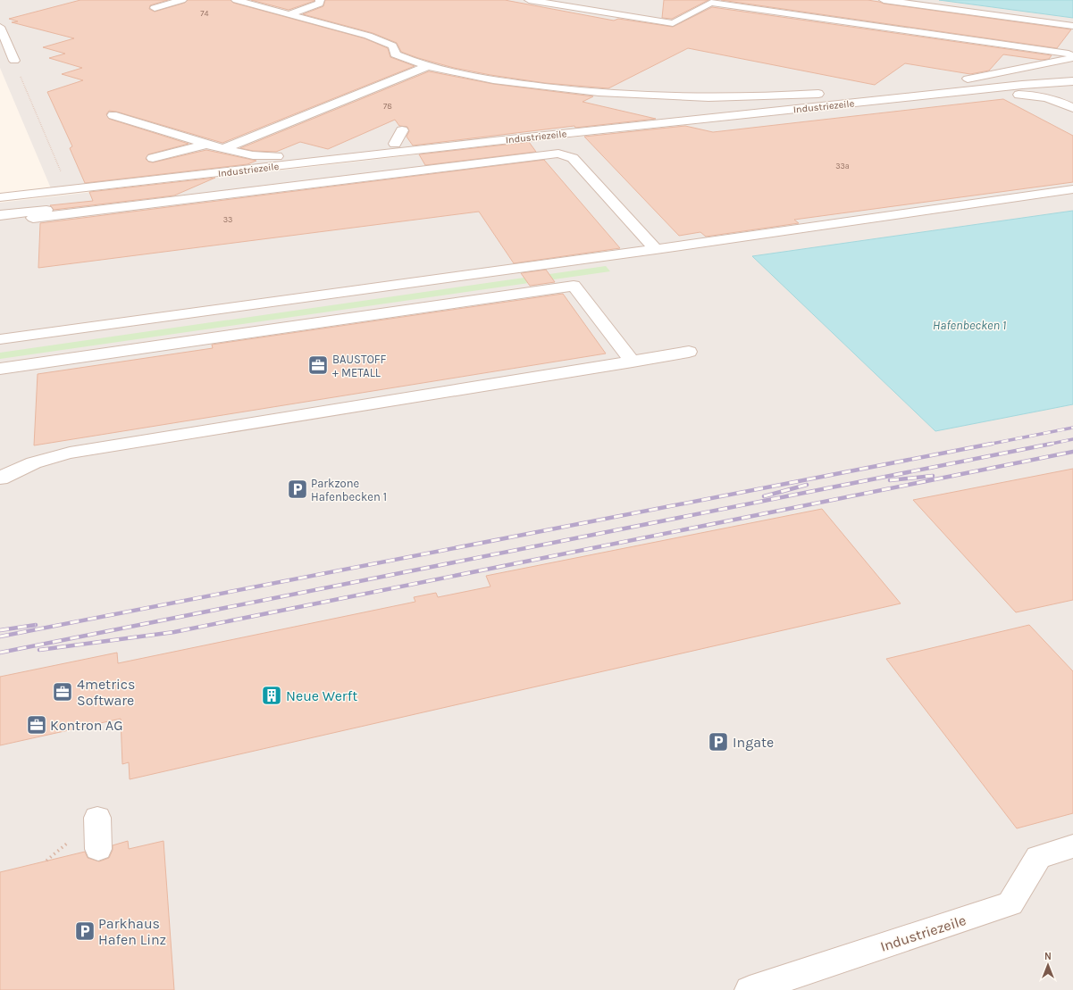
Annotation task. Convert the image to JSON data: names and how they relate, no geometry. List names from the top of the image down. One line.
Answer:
{"streets":{"street":["Industriezeile"]},"water":["Hafenbecken 1"],"places":{"office":["BAUSTOFF + METALL","4metrics Software","Kontron AG"],"parking":["Parkzone Hafenbecken 1","Ingate","Parkhaus Hafen Linz"],"building":["Neue Werft"]},"house_numbers":["74","78","33a","33"],"north":"top"}
